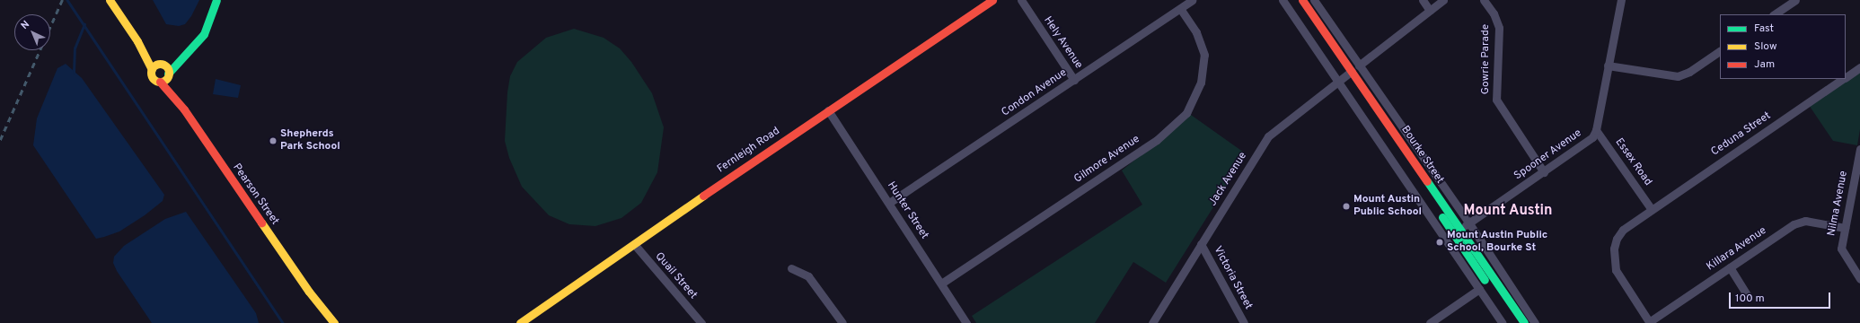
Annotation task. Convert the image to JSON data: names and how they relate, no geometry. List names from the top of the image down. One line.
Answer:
{"streets":{"main road":["Fernleigh Road","Bourke Street","Pearson Street"],"street":["Hely Avenue","Gowrie Parade","Condon Avenue","Ceduna Street","Spooner Avenue","Gilmore Avenue","Essex Road","Jack Avenue","Nilma Avenue","Hunter Street","Killara Avenue","Quail Street","Victoria Street"]},"crossings":[["Hely Avenue","Condon Avenue"],["Gowrie Parade","Spooner Avenue"],["Condon Avenue","Gilmore Avenue"],["Condon Avenue","Hunter Street"],["Ceduna Street","Essex Road"],["Ceduna Street","Killara Avenue"],["Fernleigh Road","Hunter Street"],["Fernleigh Road","Quail Street"],["Bourke Street","Spooner Avenue"],["Bourke Street","Jack Avenue"],["Spooner Avenue","Essex Road"],["Gilmore Avenue","Hunter Street"],["Jack Avenue","Victoria Street"],["Nilma Avenue","Killara Avenue"]],"districts":["Mount Austin"],"places":["Shepherds Park School","Mount Austin Public School","Mount Austin Public School, Bourke St"],"legend":["Fast","Slow","Jam"],"scale_bar":"100 m","north":"top left"}
